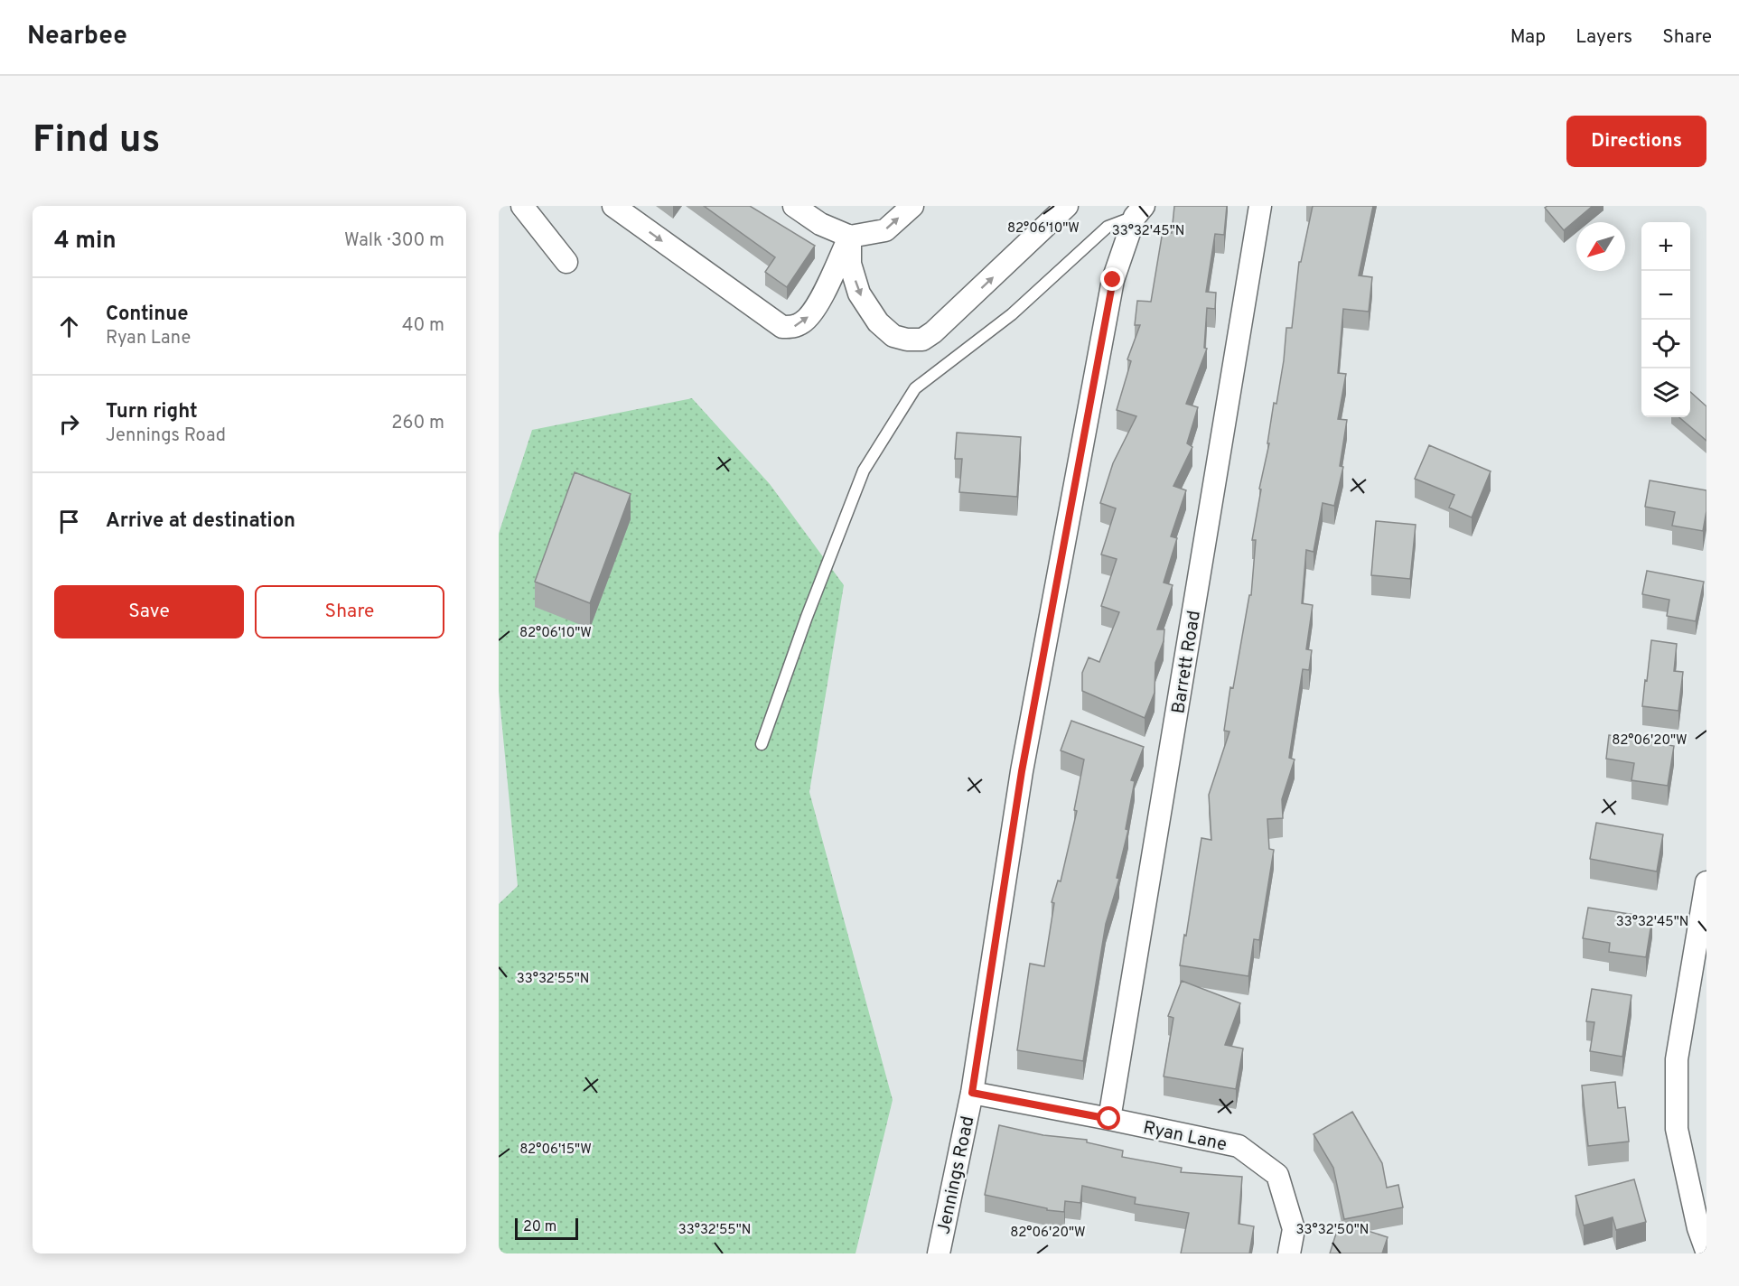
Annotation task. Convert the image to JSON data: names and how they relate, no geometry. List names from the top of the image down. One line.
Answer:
{"streets":{"street":["Barrett Road","Ryan Lane","Jennings Road"]},"crossings":[["Barrett Road","Ryan Lane"],["Ryan Lane","Jennings Road"]],"scale_bar":"20 m","north":"bottom left","page":{"header":"Nearbee","nav":["Map","Layers","Share"],"buttons":["Directions",["Save","Share"]],"title":"Find us","heading":["4 min","Walk · 300 m"],"map_buttons":["+","−"],"list":[["Continue","Ryan Lane","40 m"],["Turn right","Jennings Road","260 m"],"Arrive at destination"],"scale":"20 m"},"coordinates":["82°06'10\"W","33°32'45\"N","82°06'20\"W","33°32'55\"N","82°06'15\"W","33°32'50\"N"]}
